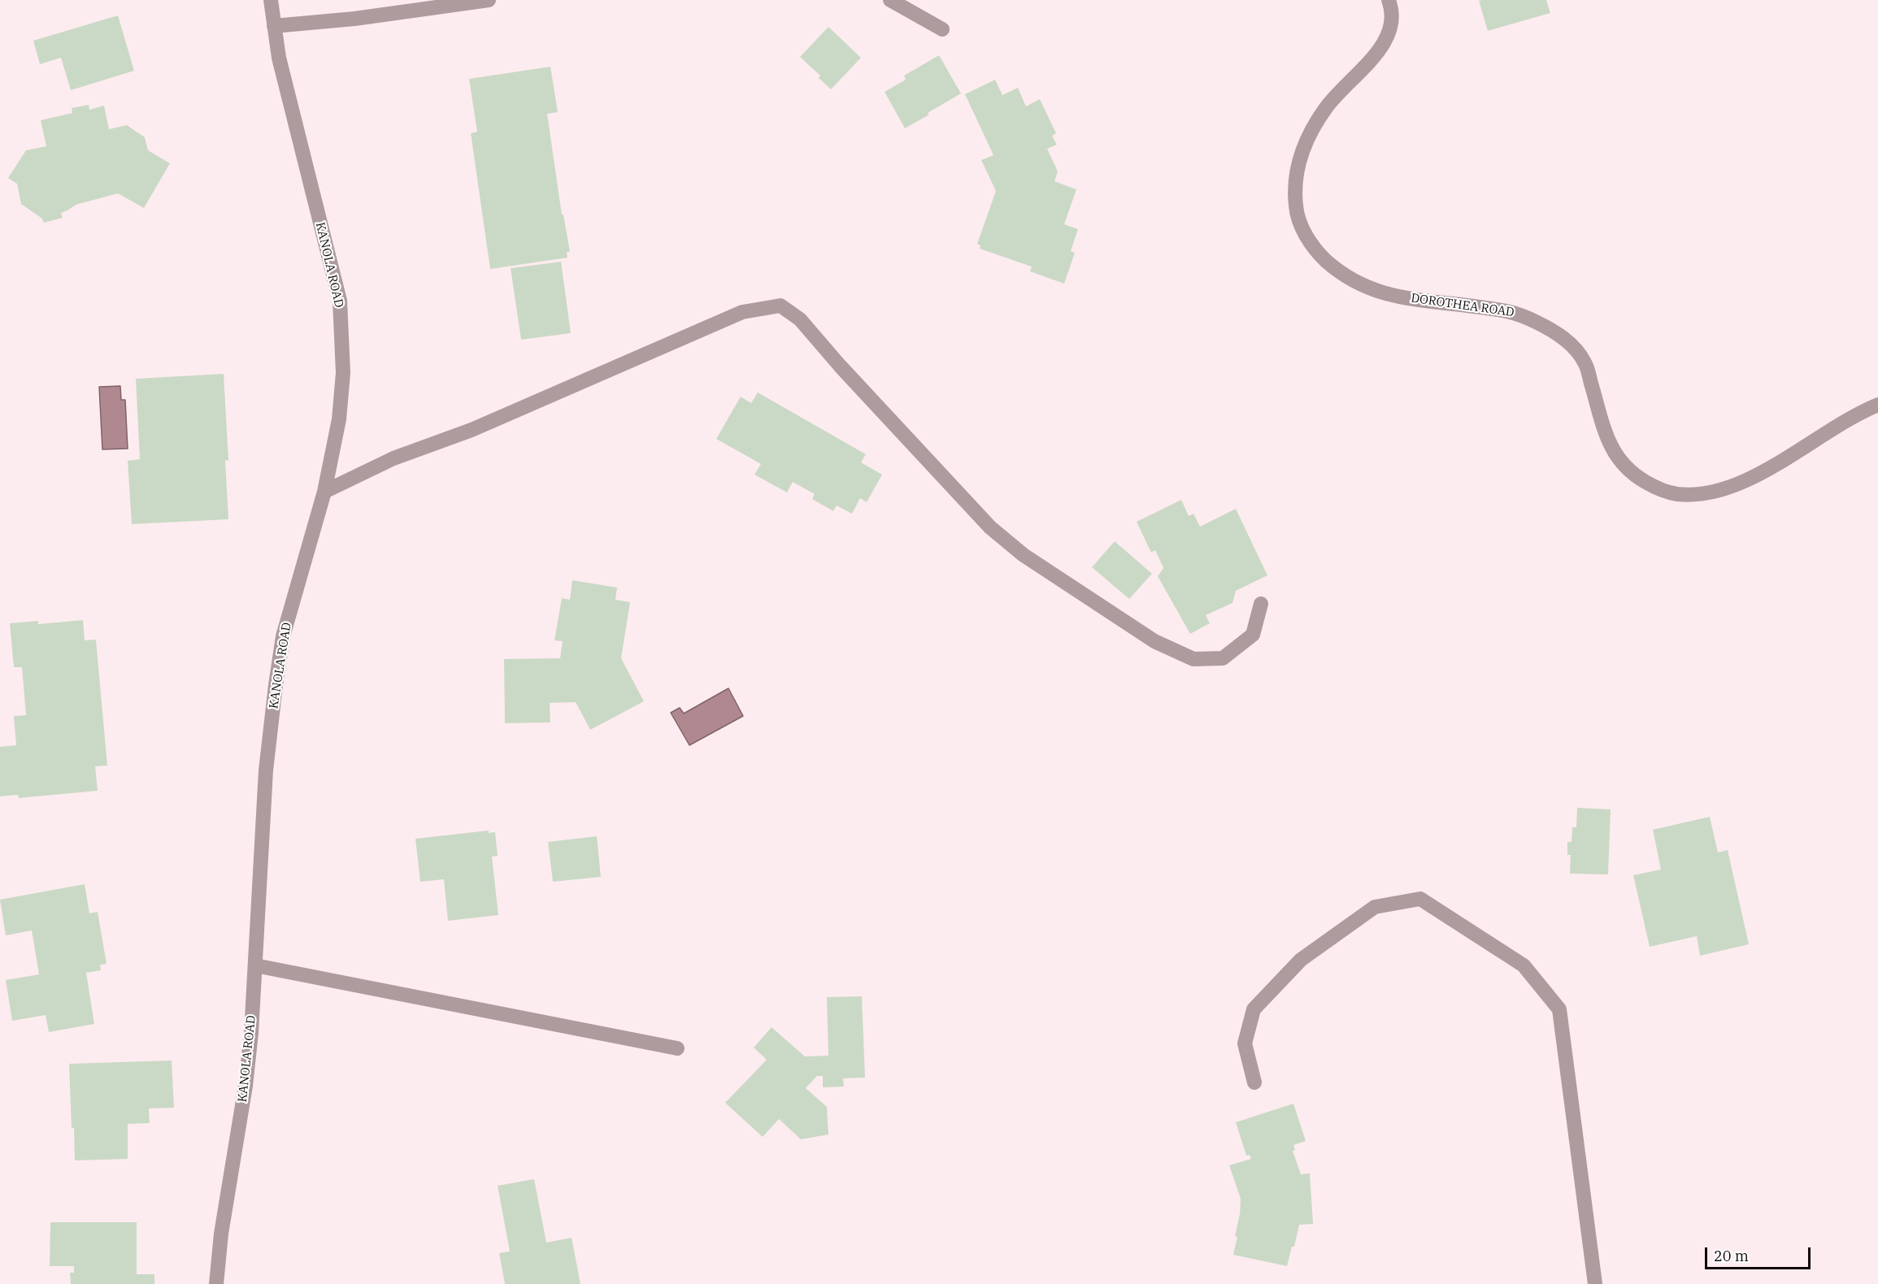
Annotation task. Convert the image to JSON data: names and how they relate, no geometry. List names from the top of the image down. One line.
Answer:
{"streets":{"street":["KANOLA ROAD","DOROTHEA ROAD"]},"scale_bar":"20 m"}
